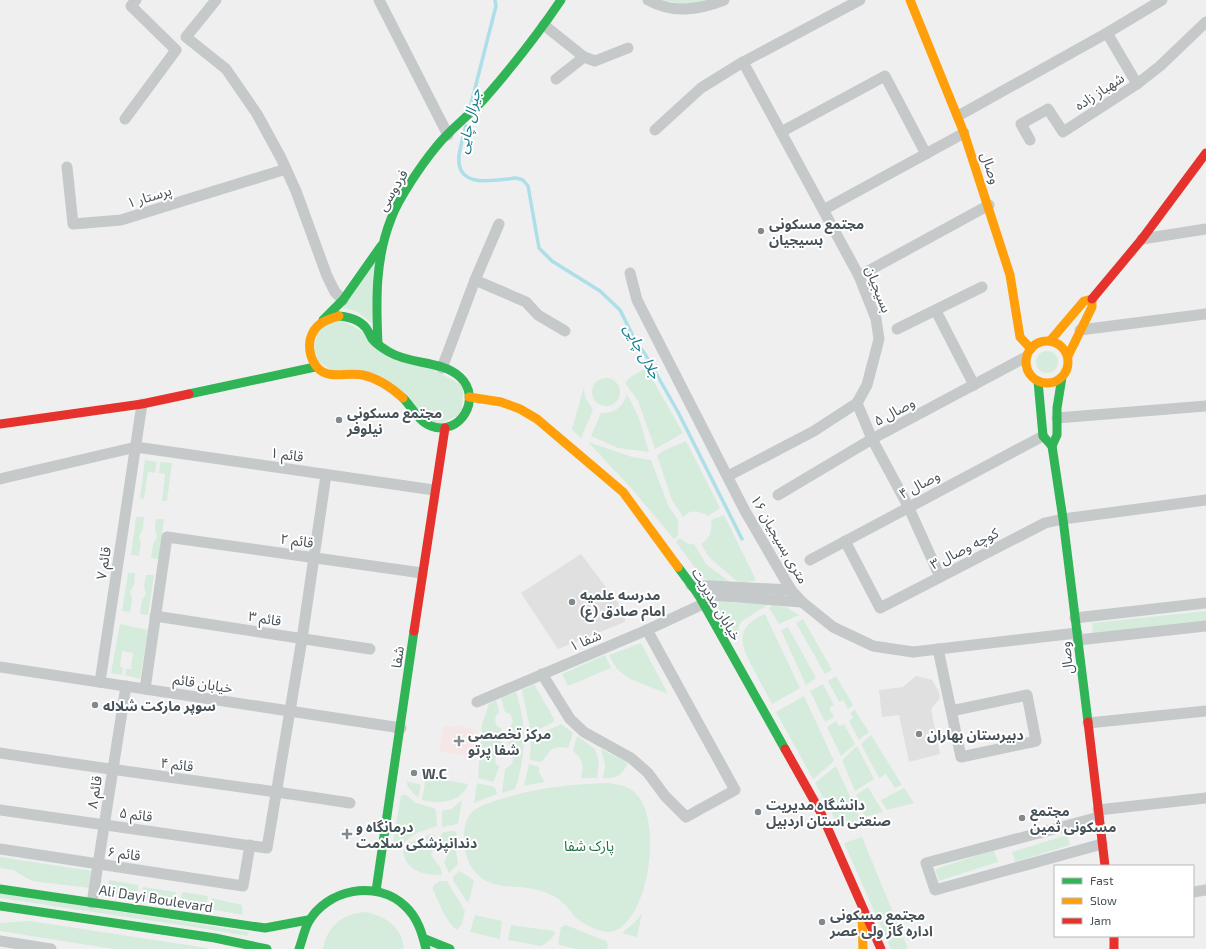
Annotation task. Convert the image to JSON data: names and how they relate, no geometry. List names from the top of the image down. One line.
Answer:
{"streets":{"street":["شهباز زاده","وصال","فردوسی","پرستار ۱","بسیجیان","وصال ۵","قائم ۱","وصال ۴","۱۶ متری بسیجیان","قائم ۲","کوچه وصال ۳","قائم ۷","خیابان مدیریت","قائم ۳","شفا ۱","شفا","خیابان قائم","قائم ۴","قائم ۸","قائم ۵","قائم ۶","Ali Dayi Boulevard"]},"crossings":[["وصال","وصال ۵"],["وصال","۱۶ متری بسیجیان"],["وصال","کوچه وصال ۳"],["بسیجیان","۱۶ متری بسیجیان"],["قائم ۱","قائم ۷"],["قائم ۱","شفا"],["وصال ۴","کوچه وصال ۳"],["قائم ۲","قائم ۳"],["قائم ۲","شفا"],["قائم ۷","خیابان قائم"],["خیابان مدیریت","شفا ۱"],["شفا","خیابان قائم"],["خیابان قائم","قائم ۸"],["قائم ۴","قائم ۸"],["قائم ۴","قائم ۵"],["قائم ۸","قائم ۵"],["قائم ۸","قائم ۶"],["قائم ۸","Ali Dayi Boulevard"],["قائم ۵","قائم ۶"]],"water":["جیرال چایی","جلال چایی"],"parks":["پارک شفا"],"places":{"other":["مجتمع مسکونی بسیجیان","مجتمع مسکونی نیلوفر","مدرسه علمیه امام صادق (ع)","سوپر مارکت شلاله","دبیرستان بهاران","W.C","دانشگاه مدیریت صنعتی استان اردبیل","مجتمع مسکونی ثمین","مجتمع مسکونی اداره گاز ولی عصر"],"health":["مرکز تخصصی شفا پرتو","درمانگاه و دندانپزشکی سلامت"]},"legend":["Fast","Slow","Jam"]}
